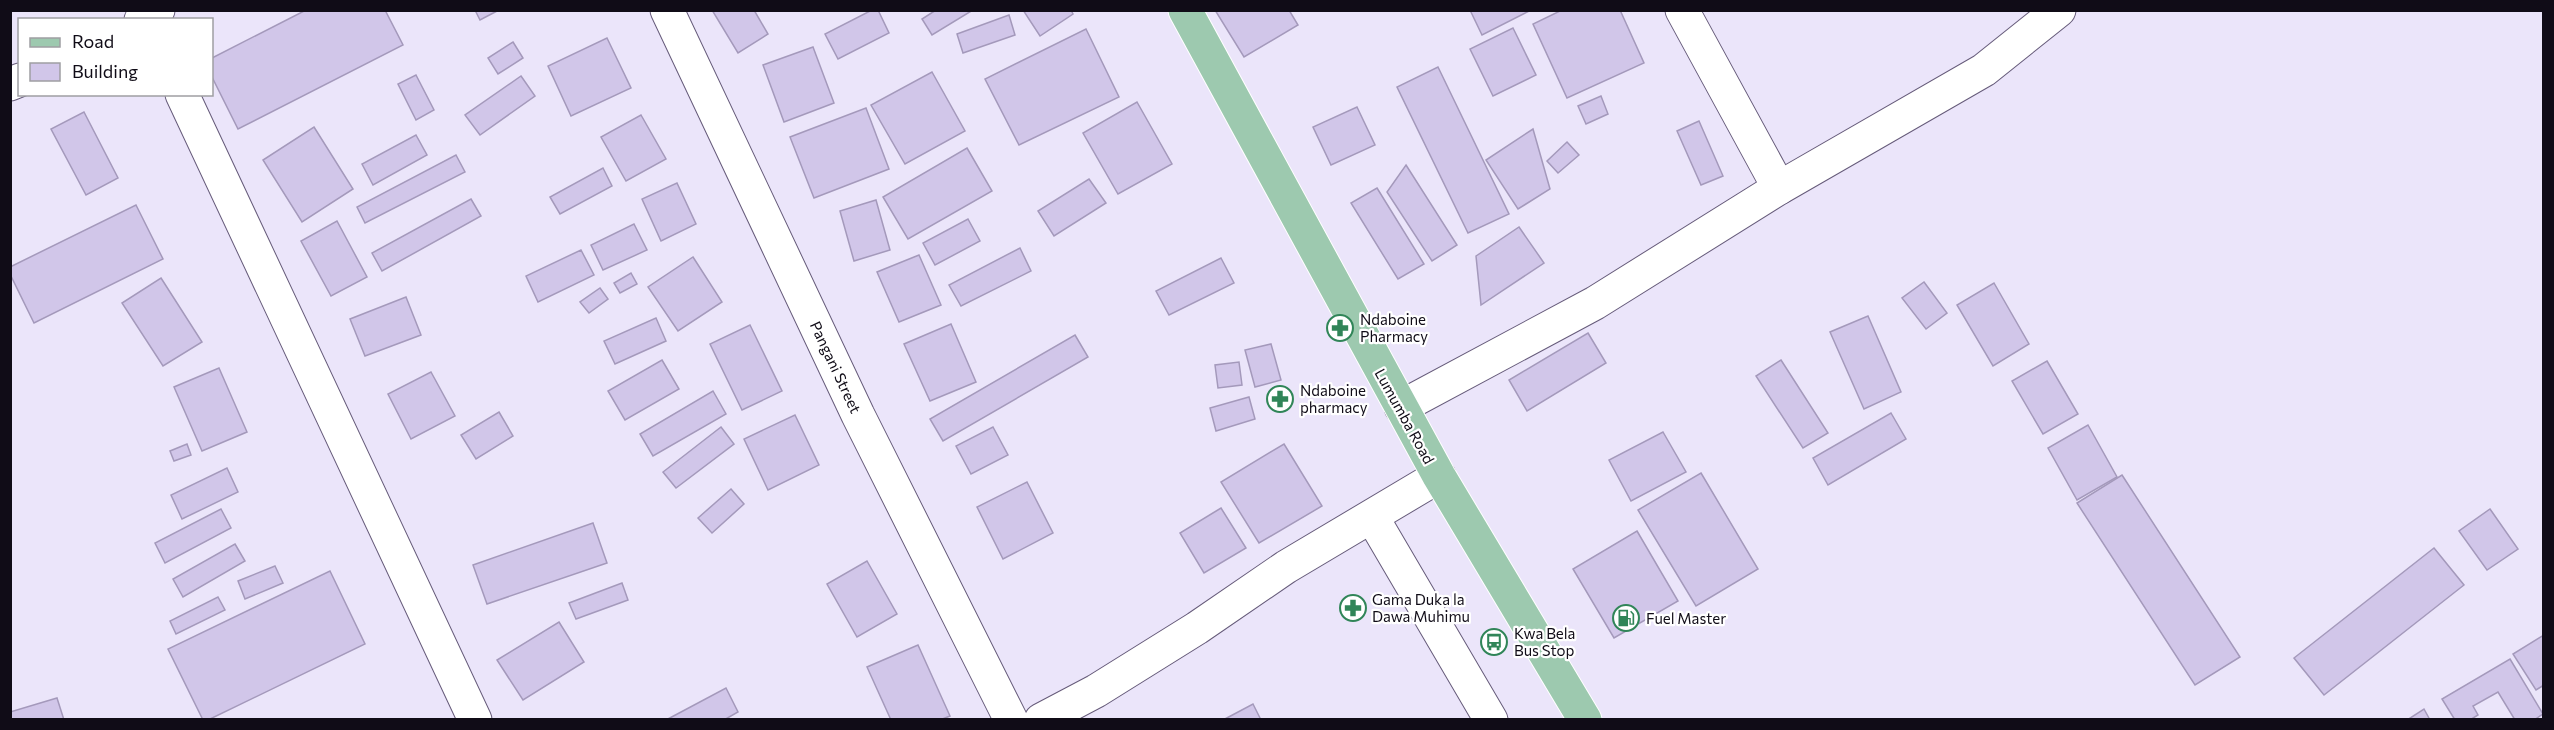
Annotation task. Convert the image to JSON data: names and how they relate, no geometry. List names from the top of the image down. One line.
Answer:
{"streets":{"main road":["Lumumba Road"],"street":["Pangani Street"]},"places":{"pharmacy":["Ndaboine Pharmacy","Ndaboine pharmacy","Gama Duka la Dawa Muhimu"],"fuel station":["Fuel Master"],"bus stop":["Kwa Bela Bus Stop"]},"legend":["Road","Building"]}
